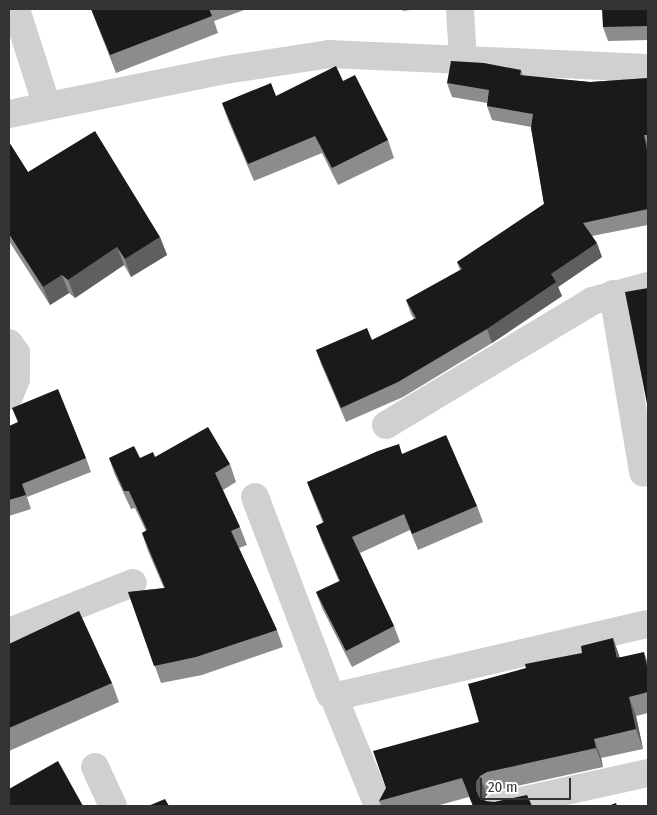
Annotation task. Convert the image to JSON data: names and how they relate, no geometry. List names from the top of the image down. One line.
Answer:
{"scale_bar":"20 m"}
